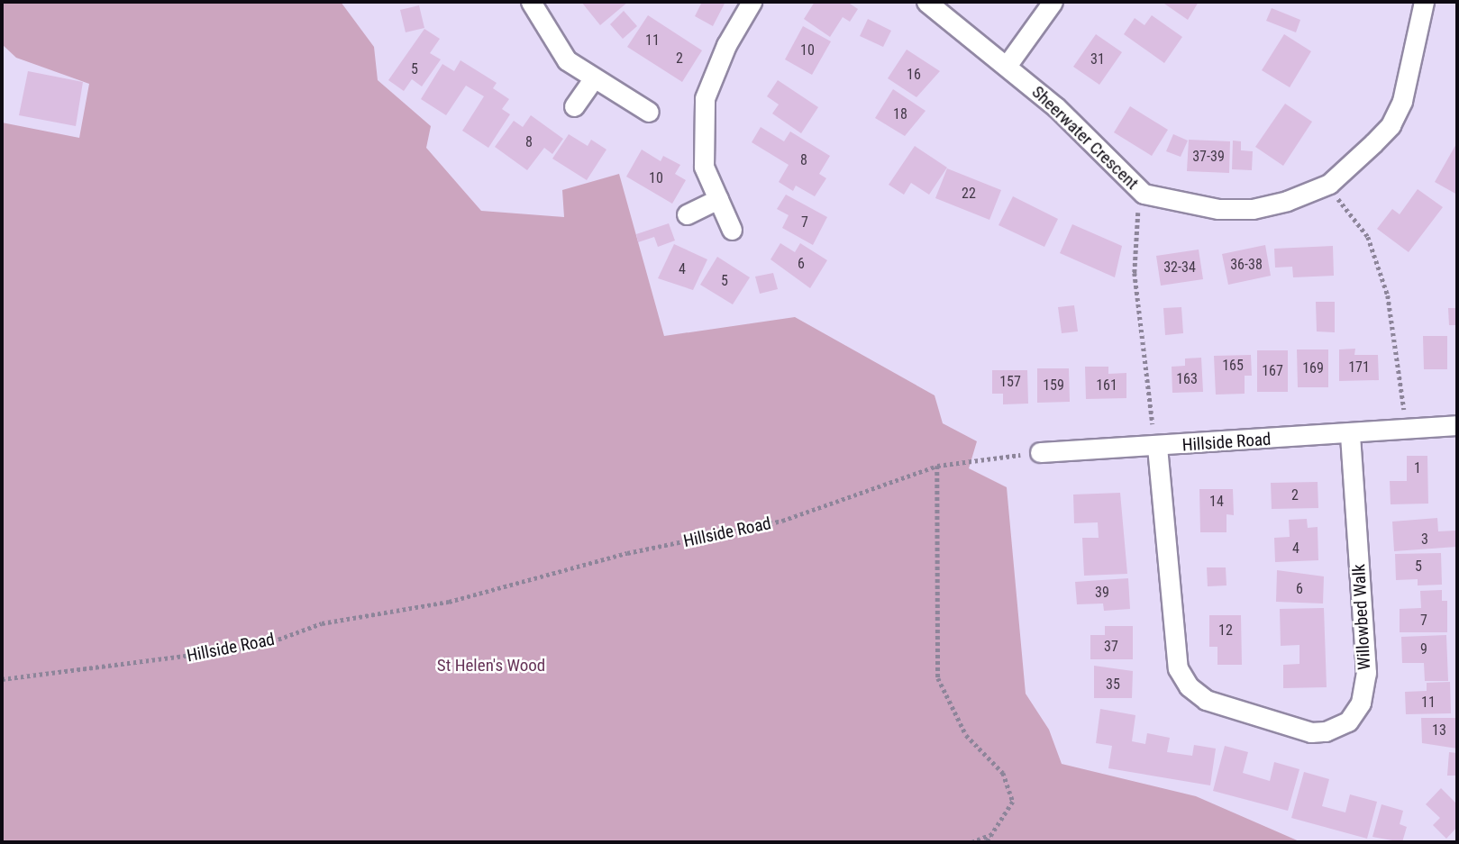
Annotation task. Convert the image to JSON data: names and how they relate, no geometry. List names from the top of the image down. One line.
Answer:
{"streets":{"street":["Sheerwater Crescent","Hillside Road","Willowbed Walk"]},"crossings":[["Hillside Road","Willowbed Walk"]],"parks":["St Helen's Wood"],"house_numbers":["11","10","2","31","5","16","18","8","37-39","8","10","22","7","6","36-38","32-34","4","5","165","171","169","167","163","157","159","161","1","2","14","3","4","5","6","39","7","12","37","9","35","11","13"]}
